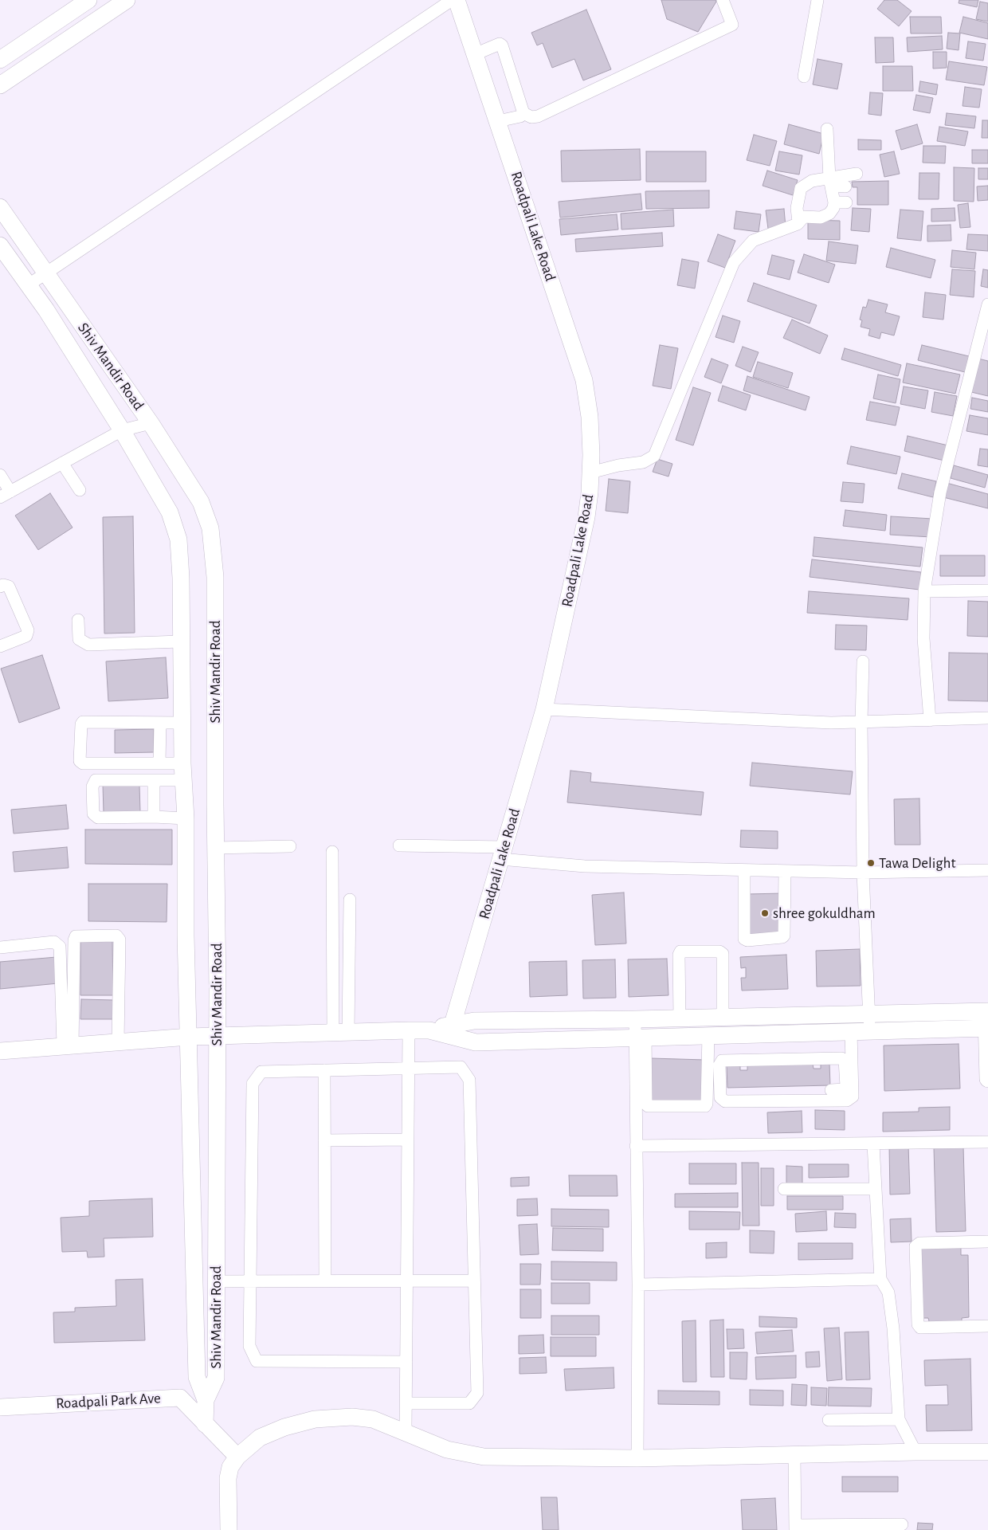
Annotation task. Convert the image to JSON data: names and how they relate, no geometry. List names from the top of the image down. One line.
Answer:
{"streets":{"street":["Roadpali Lake Road","Shiv Mandir Road","Roadpali Park Ave"]},"places":["Tawa Delight","shree gokuldham"]}
